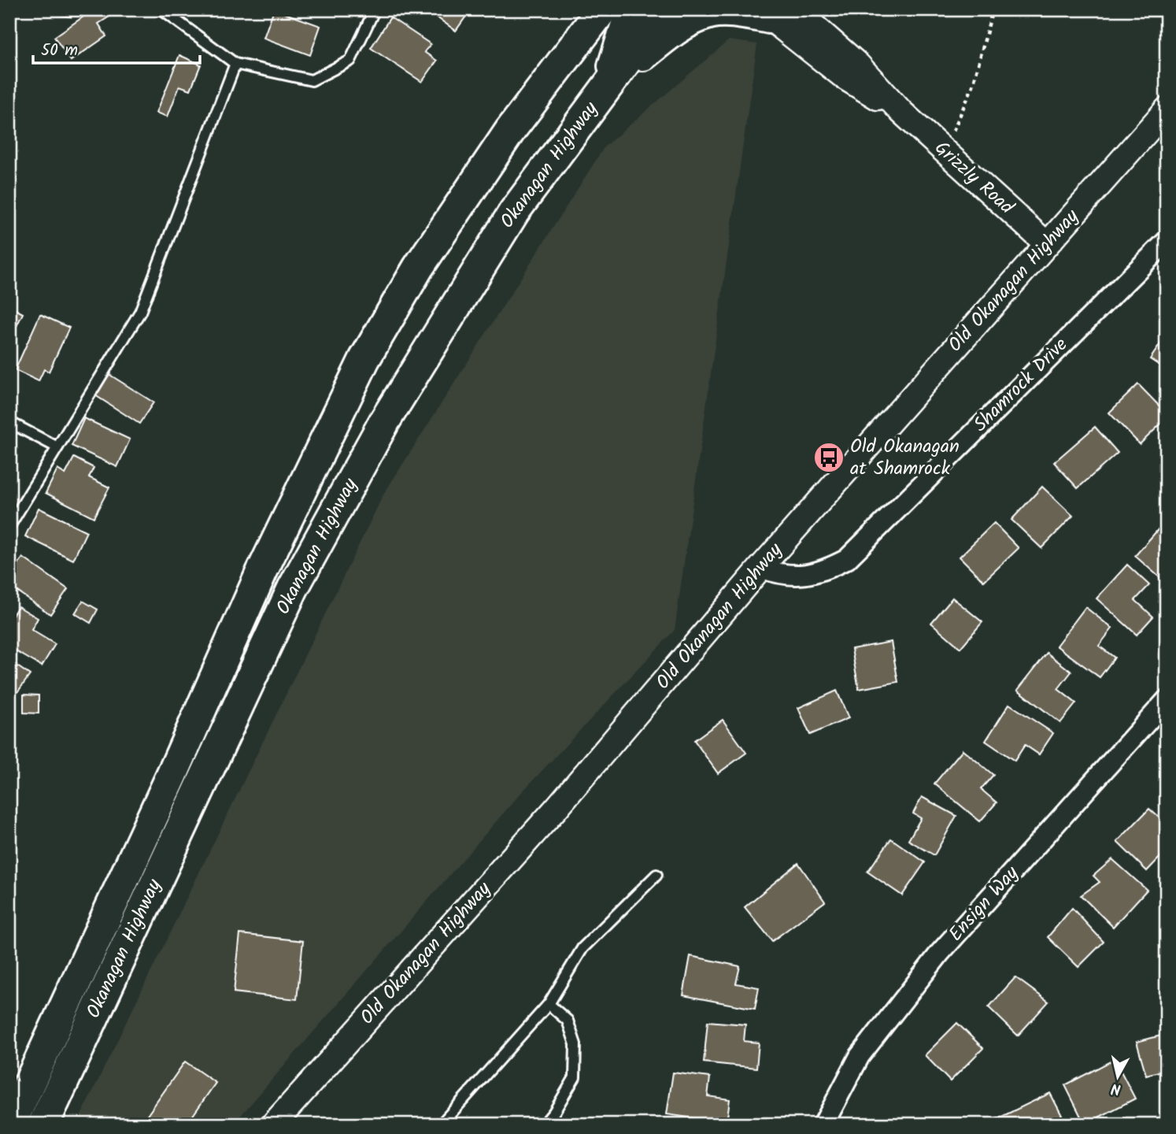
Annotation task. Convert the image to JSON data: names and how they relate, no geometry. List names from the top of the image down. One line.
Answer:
{"streets":{"highway":["Okanagan Highway"],"street":["Grizzly Road","Old Okanagan Highway","Shamrock Drive","Ensign Way"]},"crossings":[["Grizzly Road","Old Okanagan Highway"],["Old Okanagan Highway","Shamrock Drive"]],"places":{"bus stop":["Old Okanagan at Shamrock"]},"scale_bar":"50 m","north":"bottom"}
